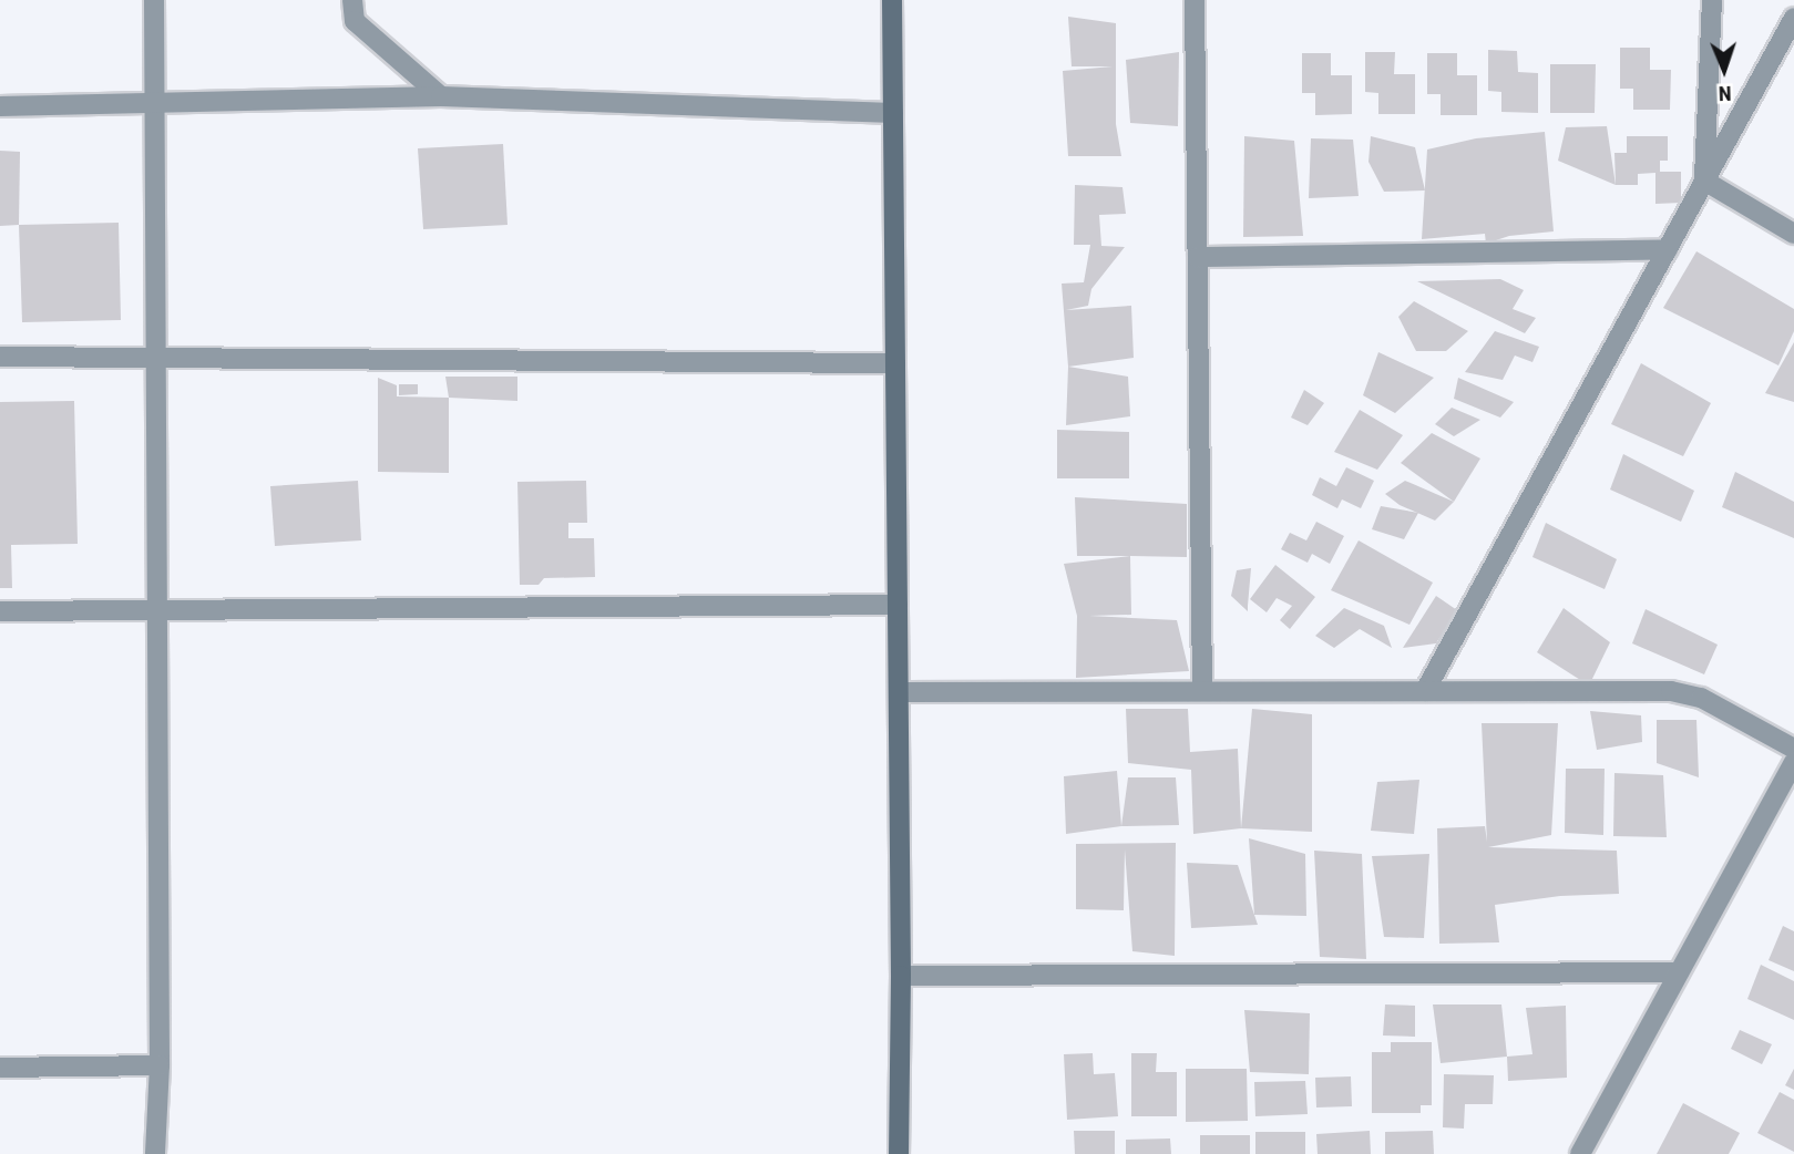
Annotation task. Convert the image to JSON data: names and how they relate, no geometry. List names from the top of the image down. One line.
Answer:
{"north":"bottom"}
